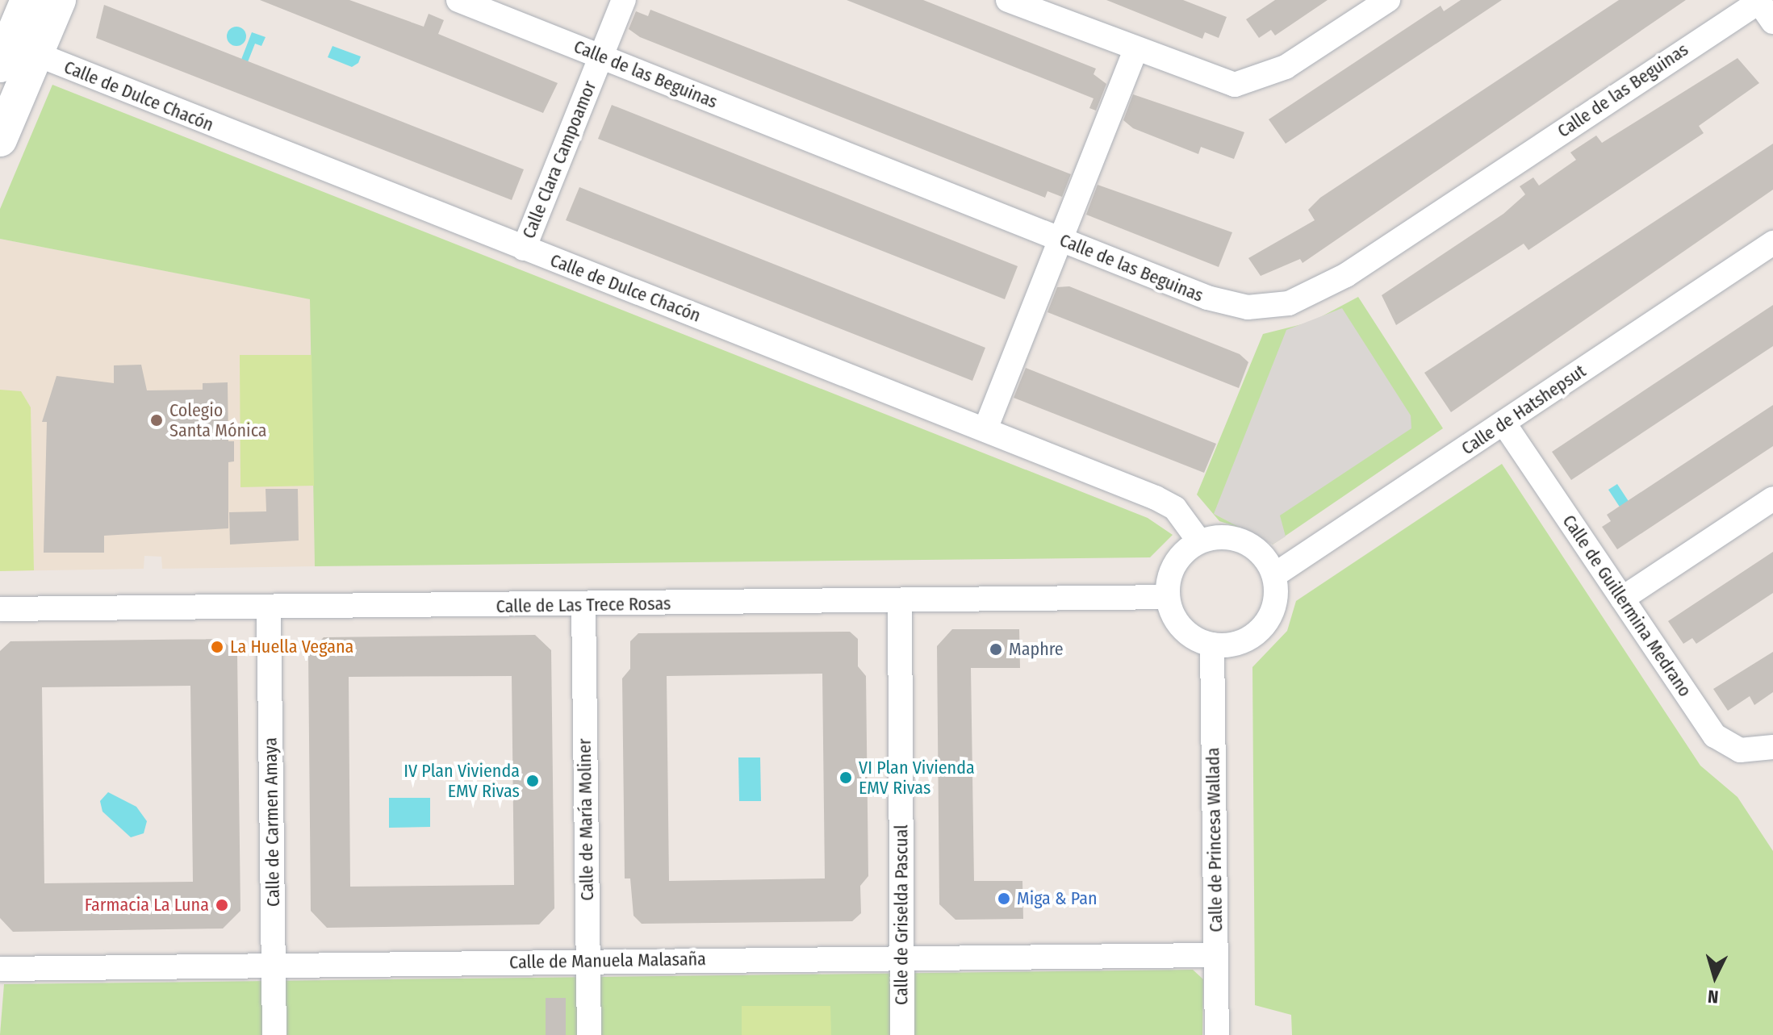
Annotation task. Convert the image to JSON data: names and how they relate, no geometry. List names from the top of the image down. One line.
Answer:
{"streets":{"street":["Calle de las Beguinas","Calle de Dulce Chacón","Calle Clara Campoamor","Calle de Hatshepsut","Calle de Las Trece Rosas","Calle de Guillermina Medrano","Calle de María Moliner","Calle de Carmen Amaya","Calle de Princesa Wallada","Calle de Griselda Pascual","Calle de Manuela Malasaña"]},"crossings":[["Calle de las Beguinas","Calle Clara Campoamor"],["Calle de Dulce Chacón","Calle Clara Campoamor"],["Calle de Dulce Chacón","Calle de Hatshepsut"],["Calle de Dulce Chacón","Calle de Las Trece Rosas"],["Calle de Dulce Chacón","Calle de Princesa Wallada"],["Calle de Hatshepsut","Calle de Las Trece Rosas"],["Calle de Hatshepsut","Calle de Guillermina Medrano"],["Calle de Hatshepsut","Calle de Princesa Wallada"],["Calle de Las Trece Rosas","Calle de María Moliner"],["Calle de Las Trece Rosas","Calle de Carmen Amaya"],["Calle de Las Trece Rosas","Calle de Princesa Wallada"],["Calle de Las Trece Rosas","Calle de Griselda Pascual"],["Calle de María Moliner","Calle de Manuela Malasaña"],["Calle de Carmen Amaya","Calle de Manuela Malasaña"],["Calle de Princesa Wallada","Calle de Manuela Malasaña"],["Calle de Griselda Pascual","Calle de Manuela Malasaña"]],"places":["Colegio Santa Mónica","La Huella Vegana","Maphre","VI Plan Vivienda EMV Rivas","IV Plan Vivienda EMV Rivas","Miga & Pan","Farmacia La Luna"],"north":"bottom"}
